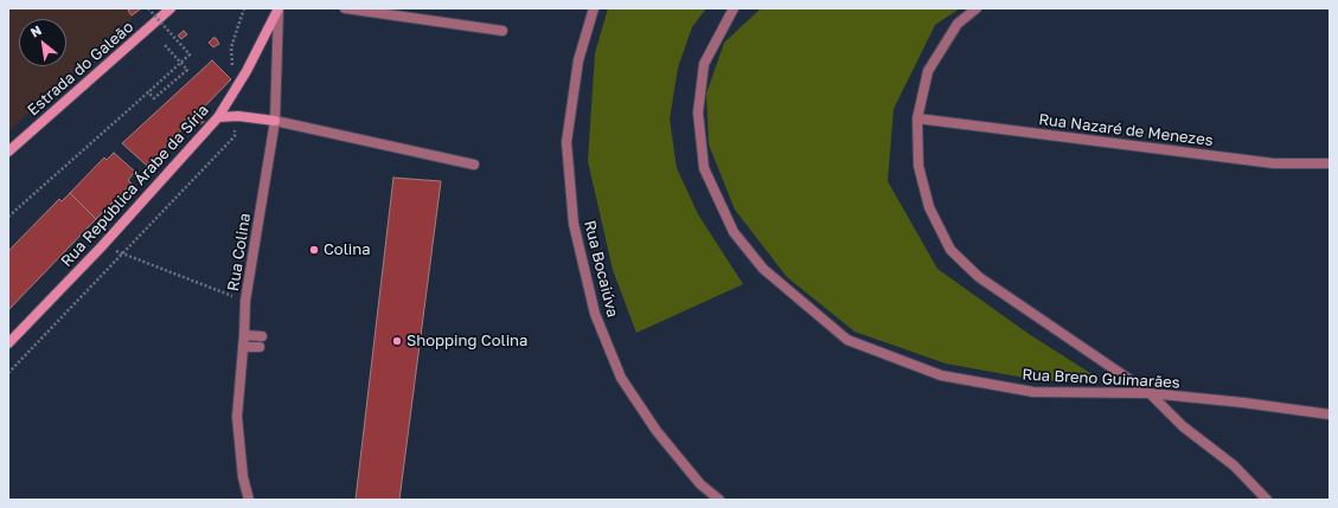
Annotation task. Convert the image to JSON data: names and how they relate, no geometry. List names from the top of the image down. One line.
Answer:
{"streets":{"main road":["Estrada do Galeão","Rua República Árabe da Síria"],"street":["Rua Nazaré de Menezes","Rua Colina","Rua Bocaiúva","Rua Breno Guimarães"]},"crossings":[["Rua República Árabe da Síria","Rua Colina"]],"places":["Colina","Shopping Colina"],"north":"top left"}
